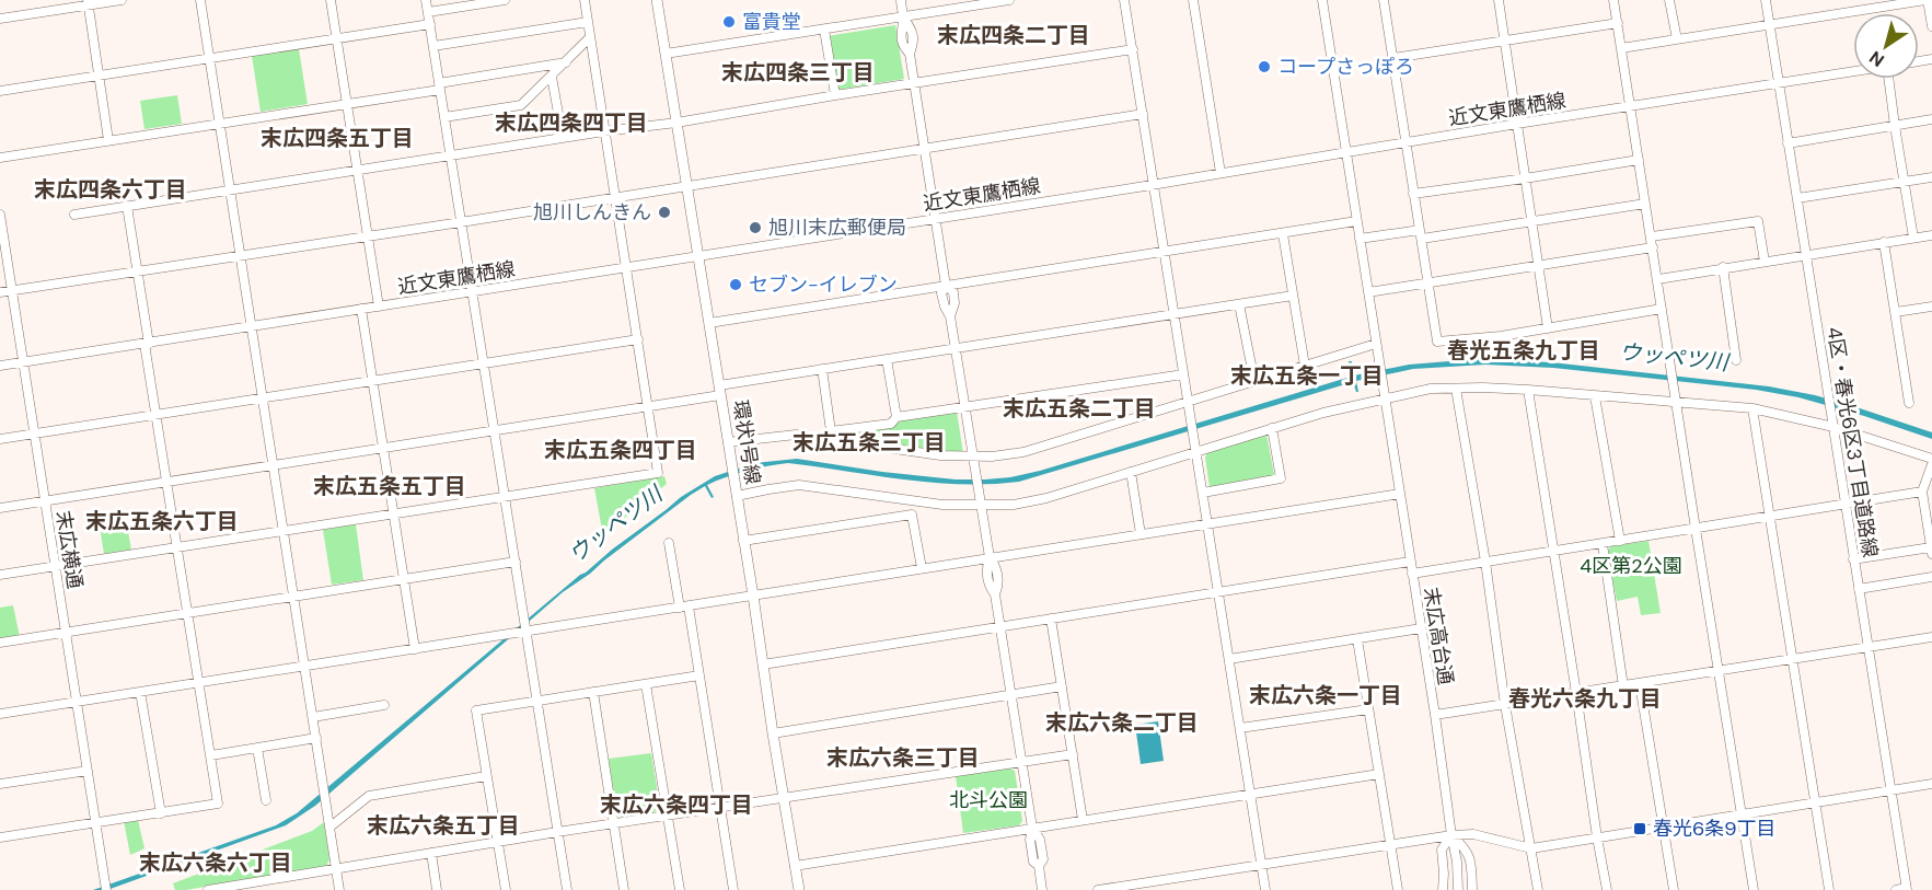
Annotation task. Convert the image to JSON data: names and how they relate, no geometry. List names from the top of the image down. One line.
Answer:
{"streets":{"main road":["環状1号線"],"street":["近文東鷹栖線","4区・春光6区3丁目道路線","末広横通","末広高台通"]},"crossings":[["近文東鷹栖線","環状1号線"],["近文東鷹栖線","4区・春光6区3丁目道路線"],["近文東鷹栖線","末広横通"]],"districts":["末広四条二丁目","末広四条三丁目","末広四条四丁目","末広四条五丁目","末広四条六丁目","春光五条九丁目","末広五条一丁目","末広五条二丁目","末広五条三丁目","末広五条四丁目","末広五条五丁目","末広五条六丁目","末広六条一丁目","春光六条九丁目","末広六条二丁目","末広六条三丁目","末広六条四丁目","末広六条五丁目","末広六条六丁目"],"water":["ウッペツ川"],"parks":["4区第2公園","北斗公園"],"places":{"other":["富貴堂","コープさっぽろ","旭川しんきん","旭川末広郵便局","セブン-イレブン"],"transit":["春光6条9丁目"]},"north":"bottom left"}
